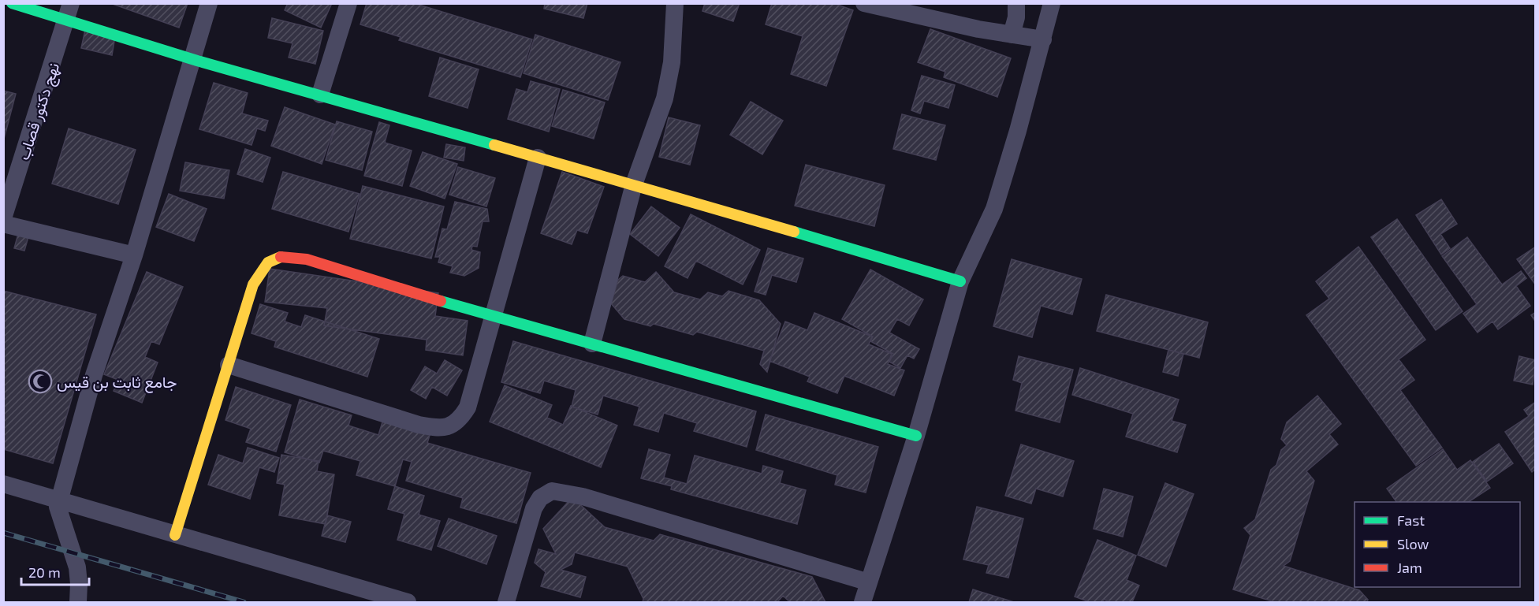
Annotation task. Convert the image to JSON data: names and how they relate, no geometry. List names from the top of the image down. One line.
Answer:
{"streets":{"street":["نهج دكتور قصاب"]},"places":{"mosque":["جامع ثابت بن قیس"]},"legend":["Fast","Slow","Jam"],"scale_bar":"20 m"}
